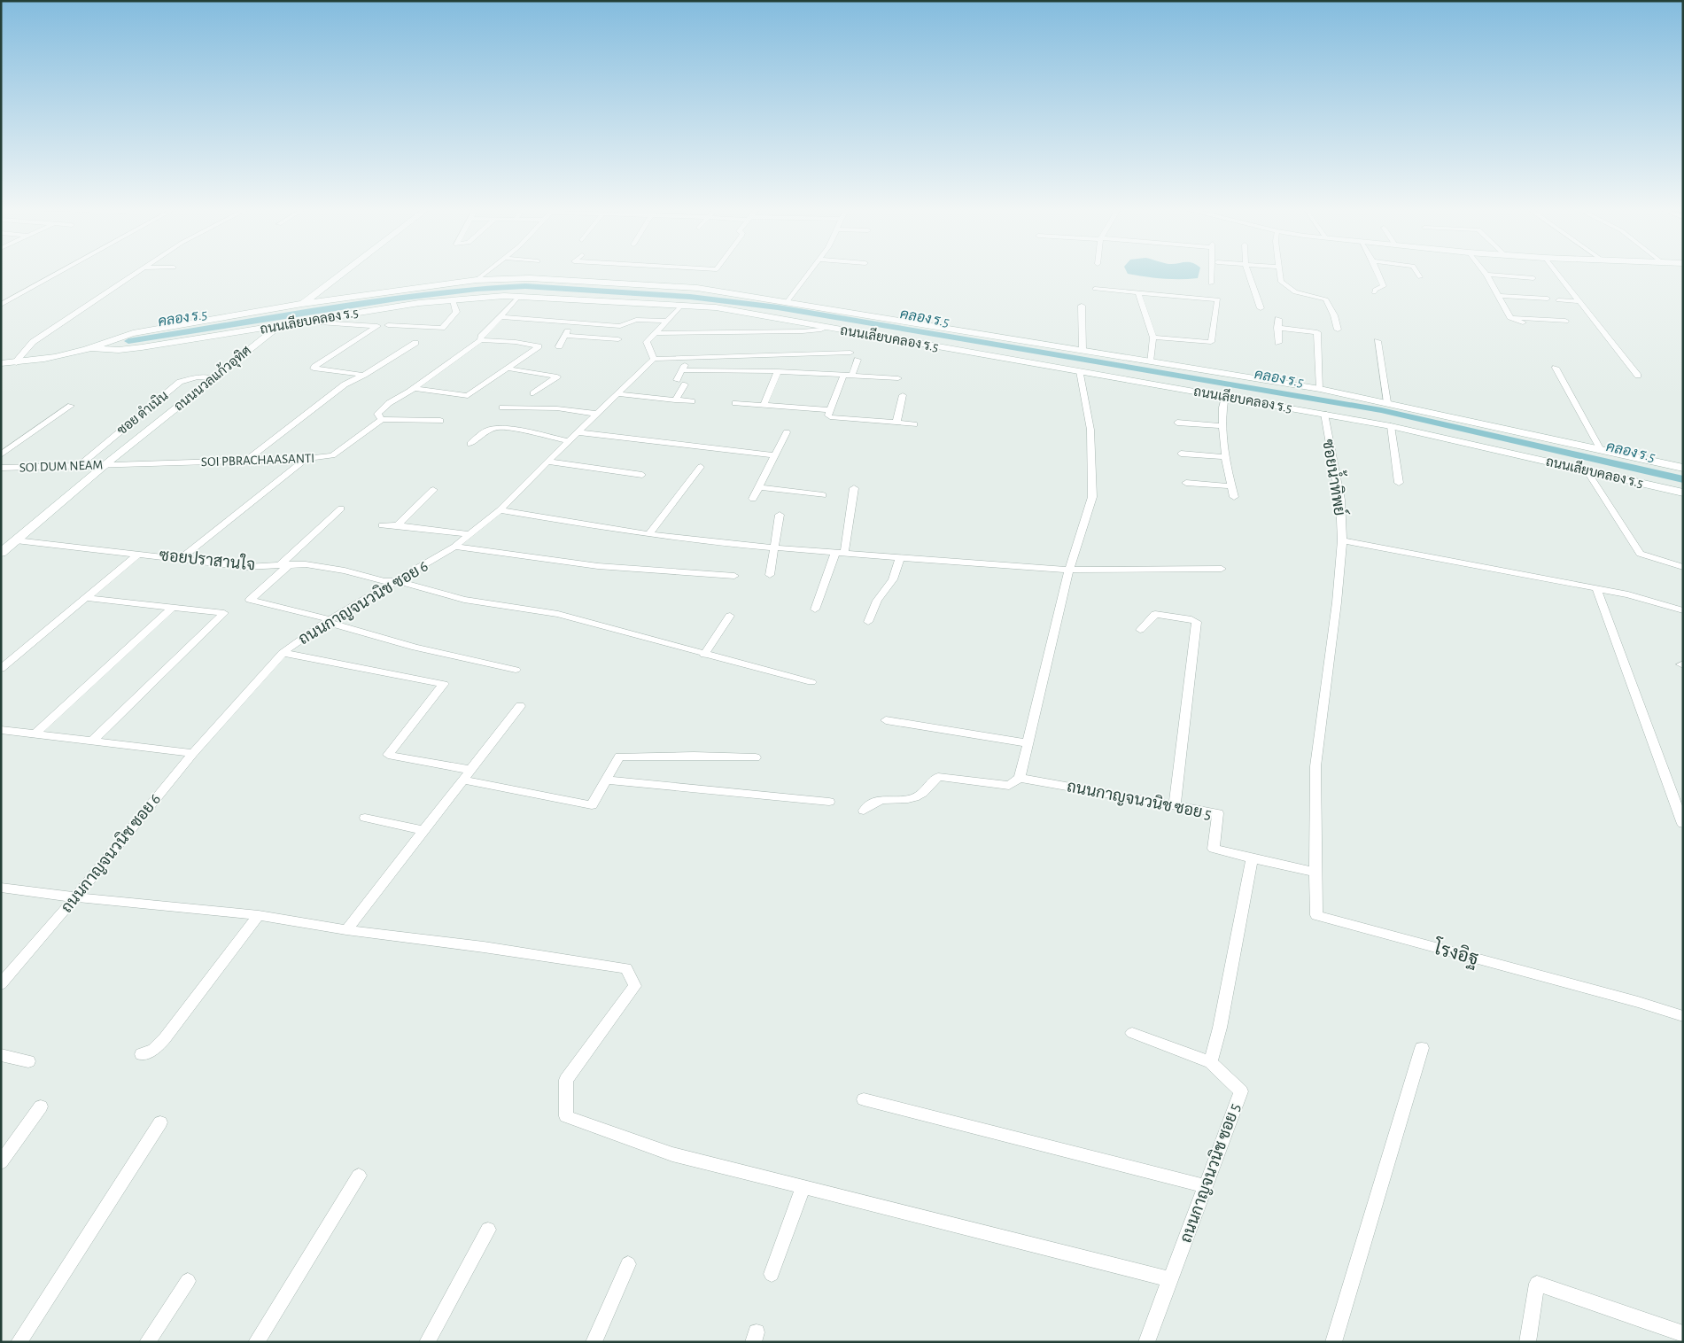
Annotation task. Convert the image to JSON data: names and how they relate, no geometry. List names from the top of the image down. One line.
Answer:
{"streets":{"street":["ถนนเลียบคลอง ร.5","ถนนนวลแก้วอุทิศ","ซอย ดำเนิน","SOI PBRACHAASANTI","SOI DUM NEAM","ซอยน้ำทิพย์","ซอยปราสานใจ","ถนนกาญจนวนิช ซอย 6","ถนนกาญจนวนิช ซอย 5","โรงอิฐ"]},"crossings":[["ถนนเลียบคลอง ร.5","ถนนนวลแก้วอุทิศ"],["ถนนเลียบคลอง ร.5","ซอยน้ำทิพย์"],["ถนนนวลแก้วอุทิศ","ซอย ดำเนิน"],["ถนนนวลแก้วอุทิศ","SOI DUM NEAM"],["ถนนนวลแก้วอุทิศ","ซอยปราสานใจ"],["ซอย ดำเนิน","SOI DUM NEAM"],["SOI PBRACHAASANTI","SOI DUM NEAM"],["ซอยน้ำทิพย์","โรงอิฐ"],["ซอยปราสานใจ","ถนนกาญจนวนิช ซอย 6"]],"water":["คลอง ร.5"]}
